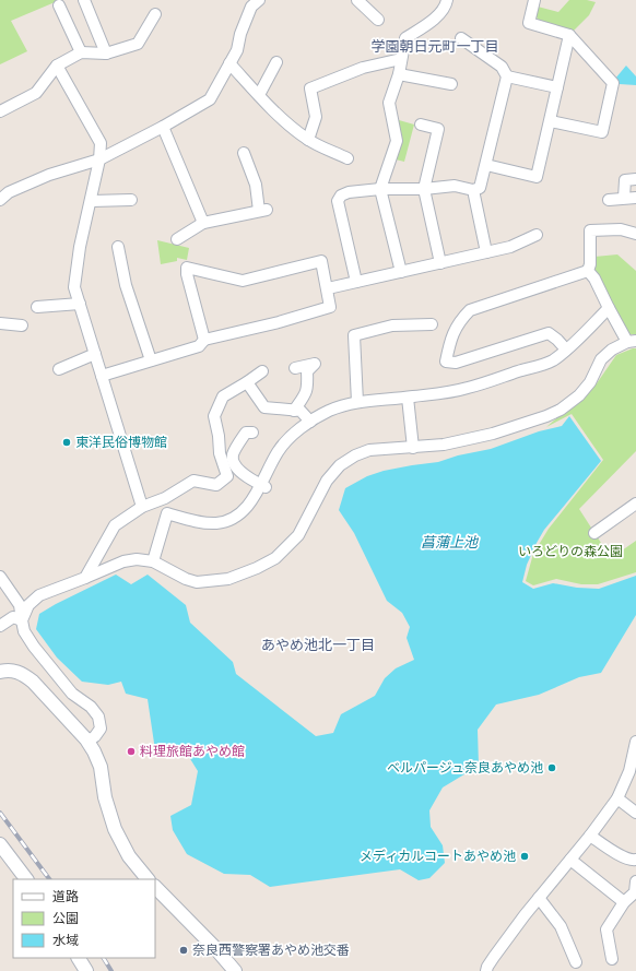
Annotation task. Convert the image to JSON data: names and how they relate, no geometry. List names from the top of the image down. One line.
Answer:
{"districts":["学園朝日元町一丁目","あやめ池北一丁目"],"water":["菖蒲上池"],"parks":["いろどりの森公園"],"places":["東洋民俗博物館","料理旅館あやめ館","ベルパージュ奈良あやめ池","メディカルコートあやめ池","奈良西警察署あやめ池交番"],"legend":["道路","公園","水域"]}
